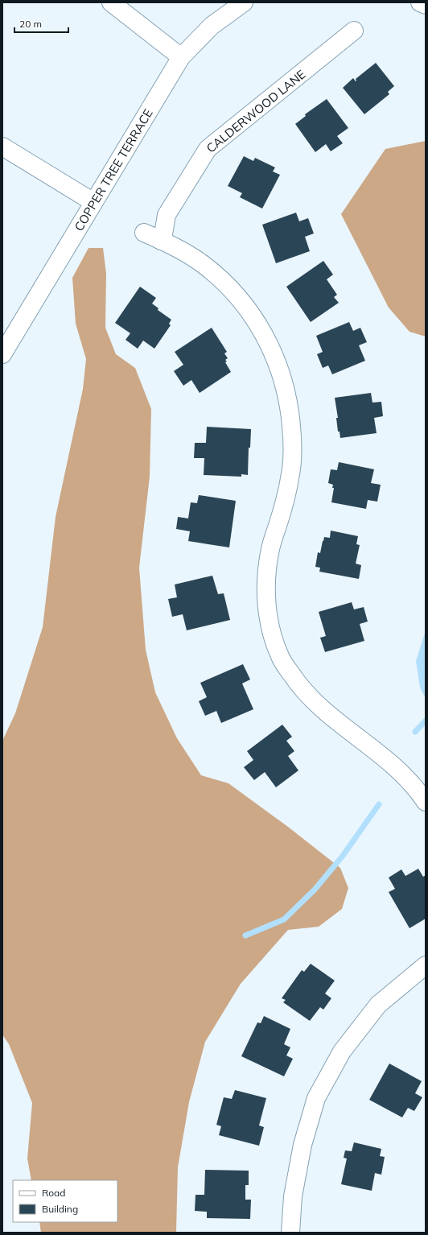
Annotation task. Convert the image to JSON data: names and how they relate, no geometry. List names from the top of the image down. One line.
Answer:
{"streets":{"street":["CALDERWOOD LANE","COPPER TREE TERRACE"]},"legend":["Road","Building"],"scale_bar":"20 m"}
